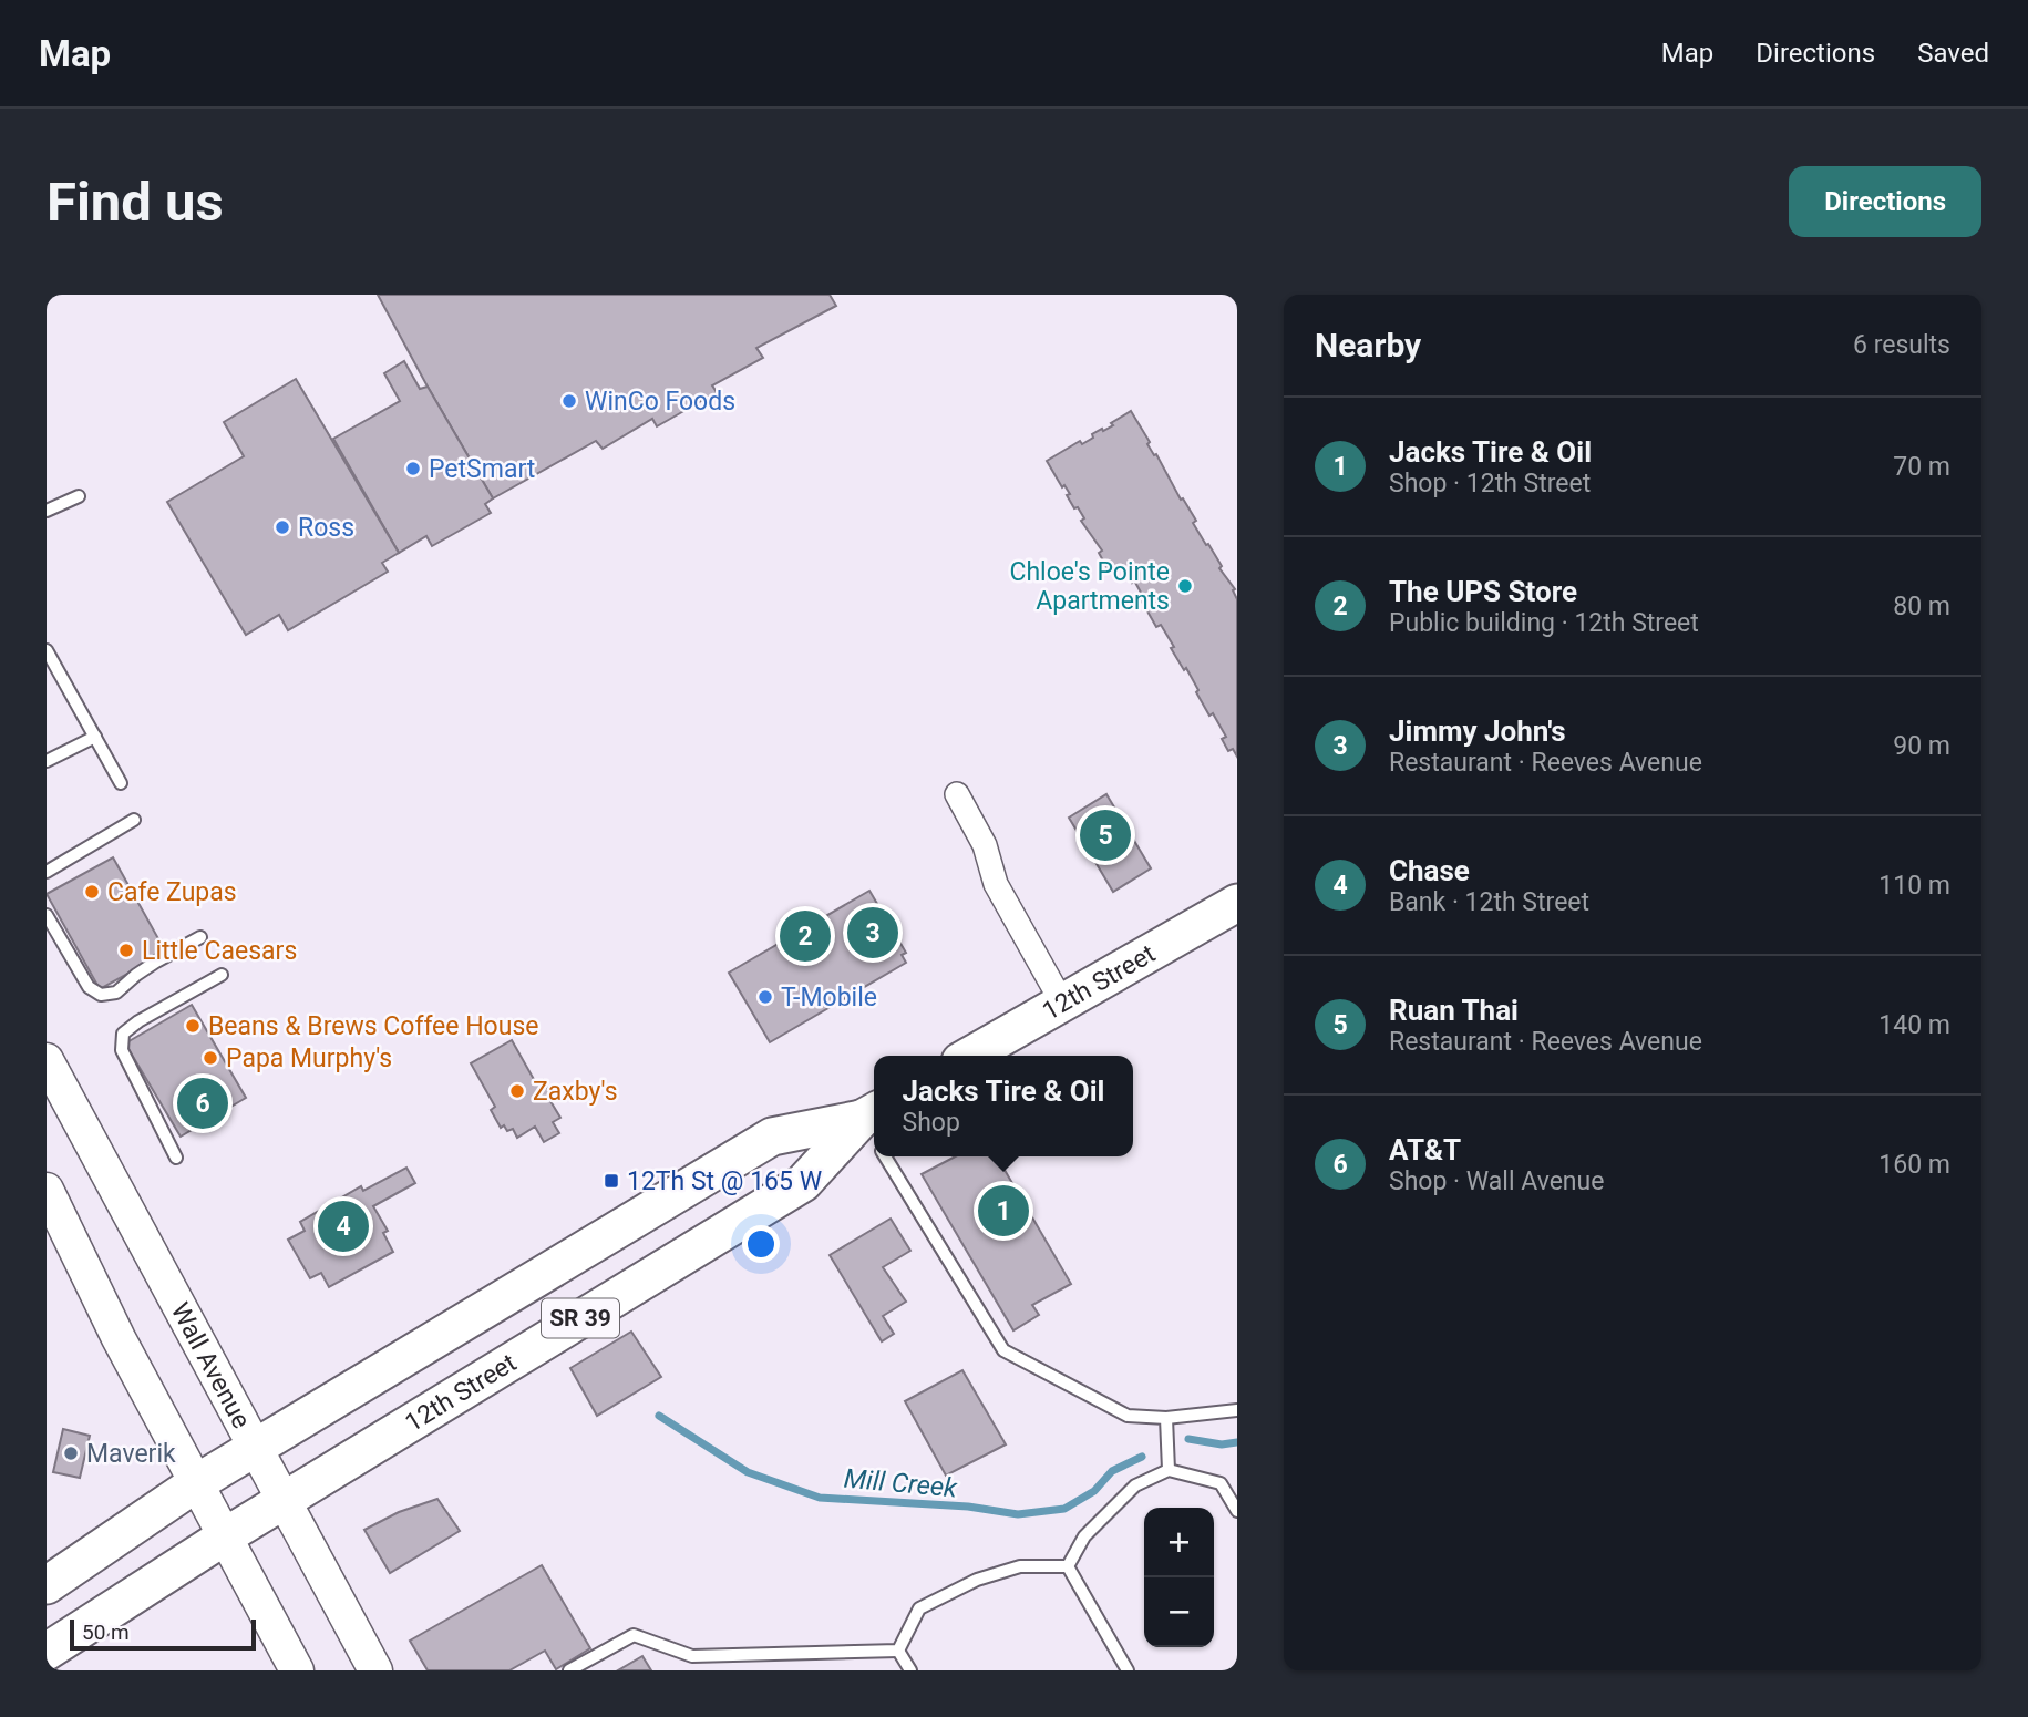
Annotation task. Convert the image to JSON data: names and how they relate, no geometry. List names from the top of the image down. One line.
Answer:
{"streets":{"main road":["12th Street","SR 39","Wall Avenue"]},"crossings":[["12th Street","SR 39"],["12th Street","Wall Avenue"],["SR 39","Wall Avenue"]],"water":["Mill Creek"],"places":{"other":["WinCo Foods","PetSmart","Ross","Chloe's Pointe Apartments","Cafe Zupas","Little Caesars","T-Mobile","Beans & Brews Coffee House","Papa Murphy's","Zaxby's","Maverik"],"transit":["12Th St @ 165 W"]},"scale_bar":"50 m","page":{"header":"Map","nav":["Map","Directions","Saved"],"buttons":"Directions","title":"Find us","heading":["Nearby","6 results"],"list":[{"mark":"1","name":"Jacks Tire & Oil","note":"Shop · 12th Street","value":"70 m"},{"mark":"2","name":"The UPS Store","note":"Public building · 12th Street","value":"80 m"},{"mark":"3","name":"Jimmy John's","note":"Restaurant · Reeves Avenue","value":"90 m"},{"mark":"4","name":"Chase","note":"Bank · 12th Street","value":"110 m"},{"mark":"5","name":"Ruan Thai","note":"Restaurant · Reeves Avenue","value":"140 m"},{"mark":"6","name":"AT&T","note":"Shop · Wall Avenue","value":"160 m"}],"pins":["5","3","2","6","1","4"],"popup":["Jacks Tire & Oil","Shop"],"map_buttons":["+","−"],"scale":"50 m"}}
